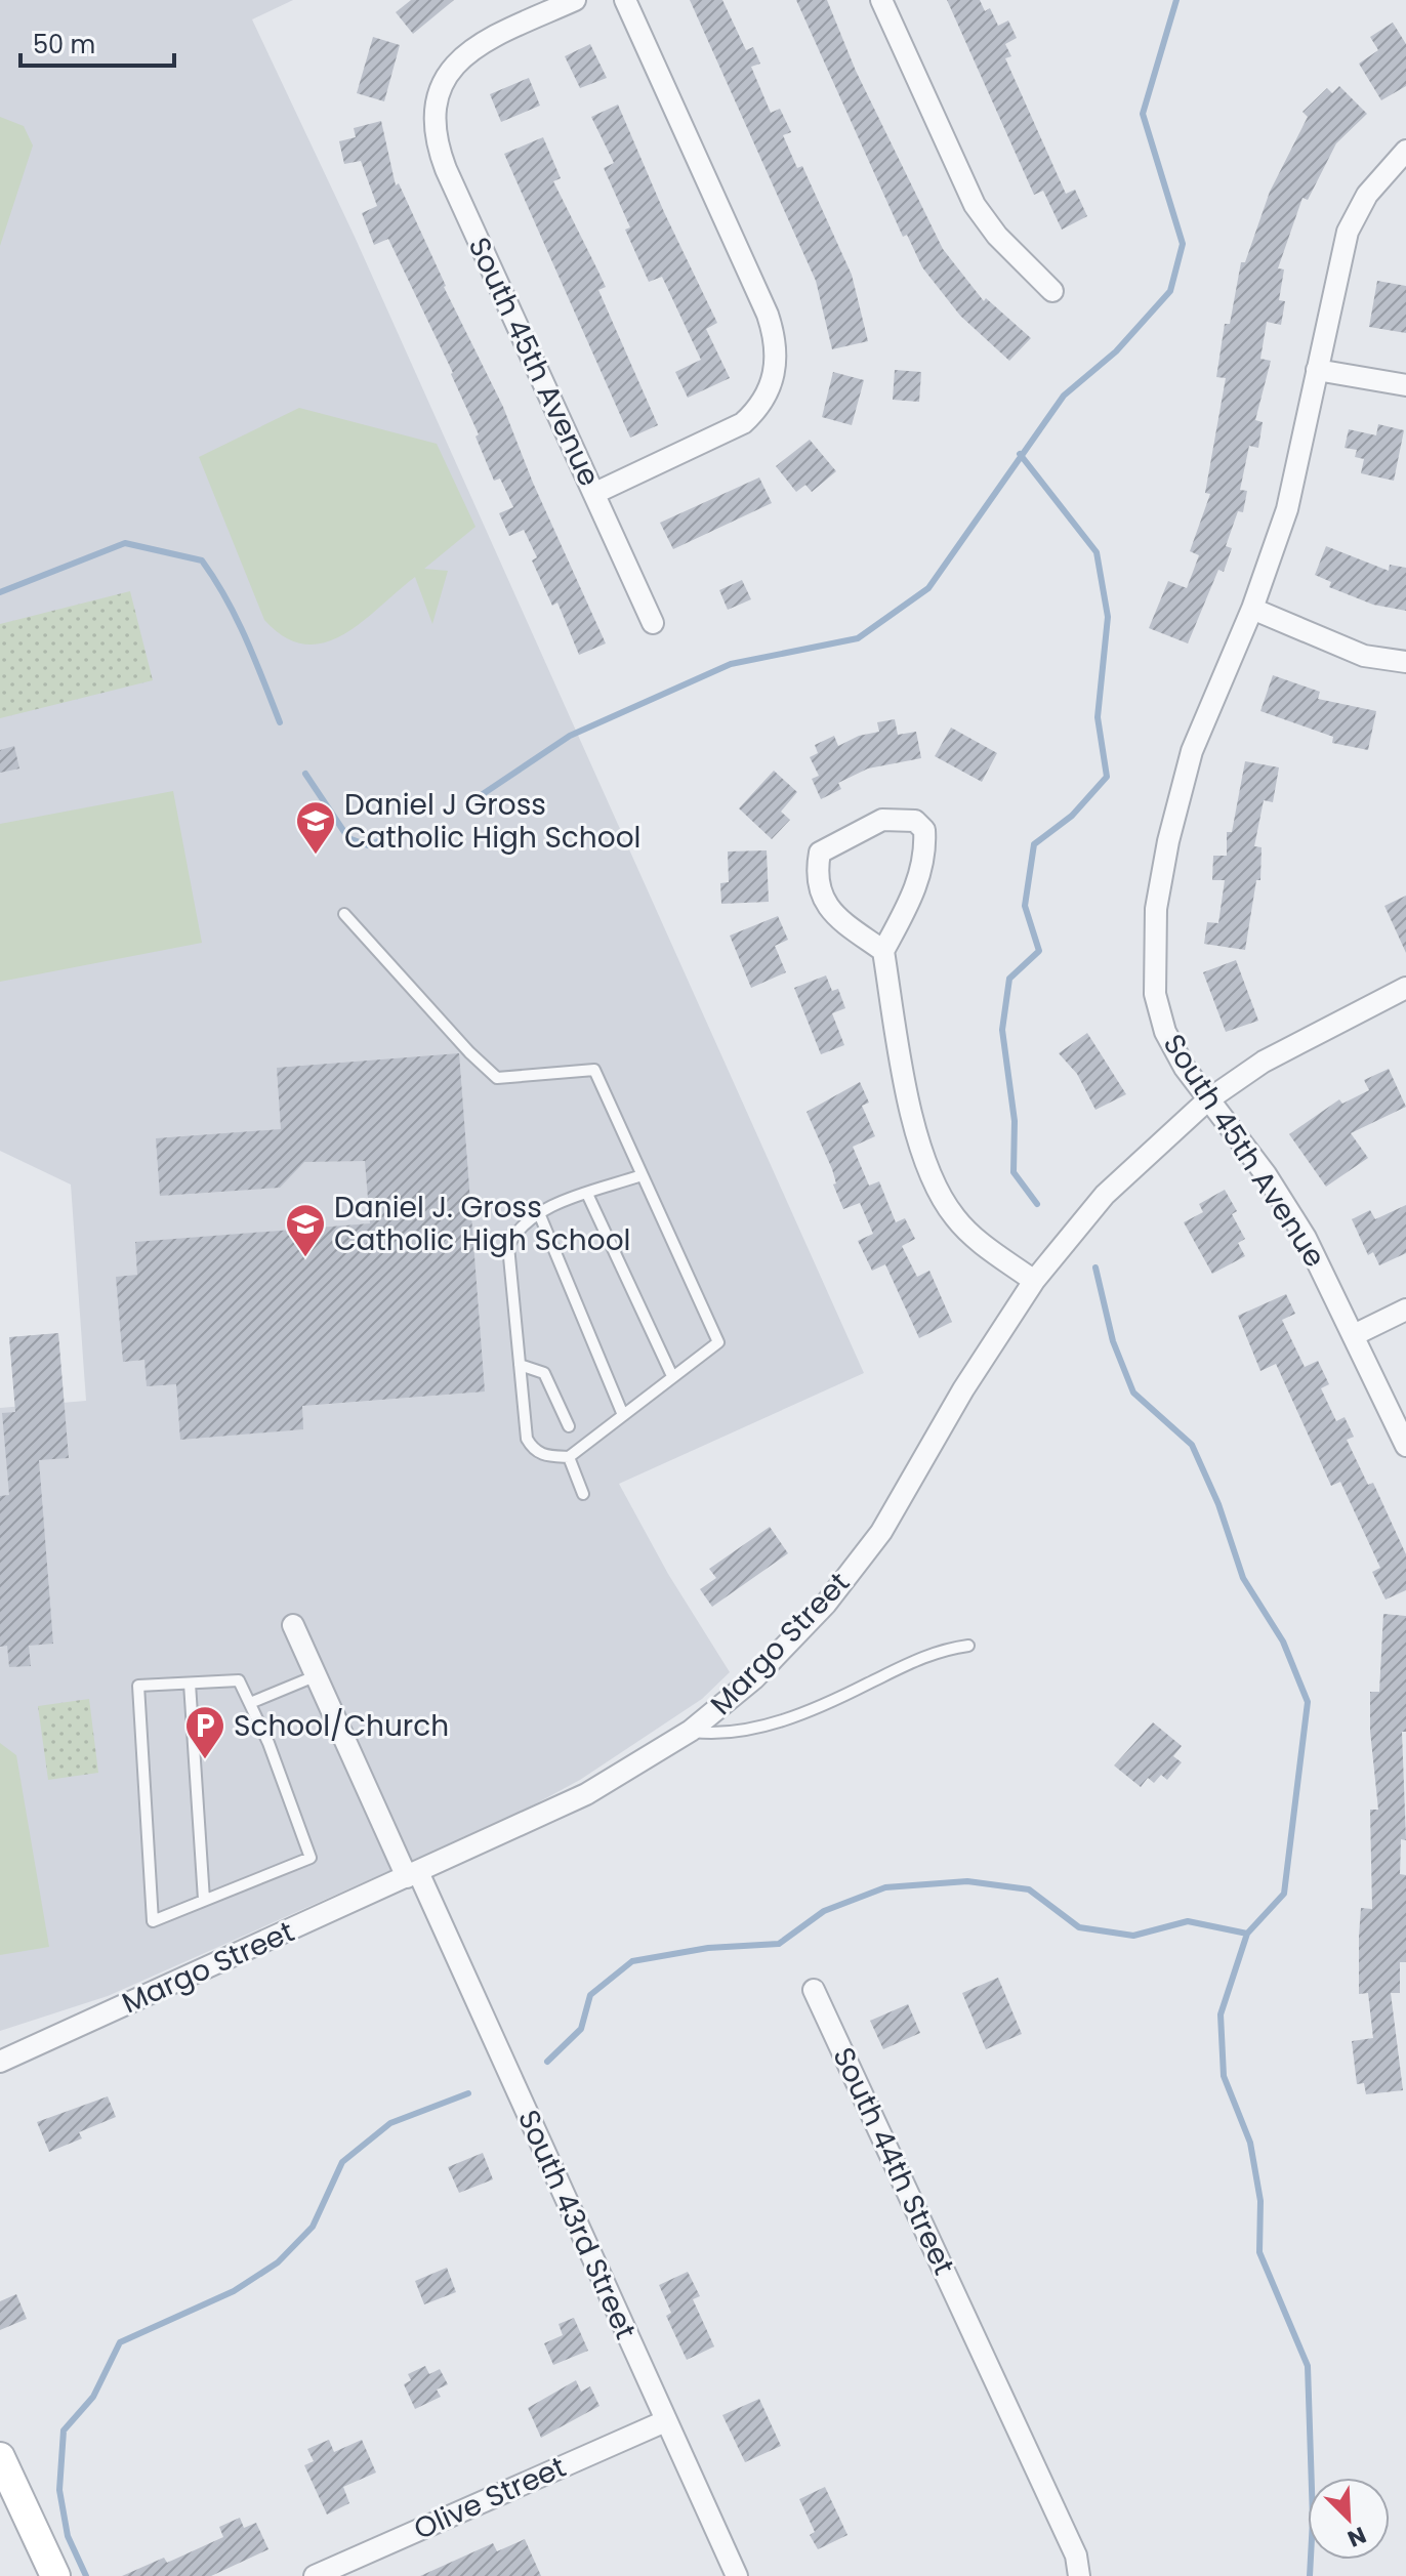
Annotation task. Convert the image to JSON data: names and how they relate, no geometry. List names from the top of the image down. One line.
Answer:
{"streets":{"street":["South 45th Avenue","Margo Street","South 44th Street","South 43rd Street","Olive Street"]},"crossings":[["South 45th Avenue","Margo Street"],["Margo Street","South 43rd Street"],["South 43rd Street","Olive Street"]],"places":{"school or university":["Daniel J Gross Catholic High School","Daniel J. Gross Catholic High School"],"parking":["School/Church"]},"scale_bar":"50 m","north":"bottom right"}
